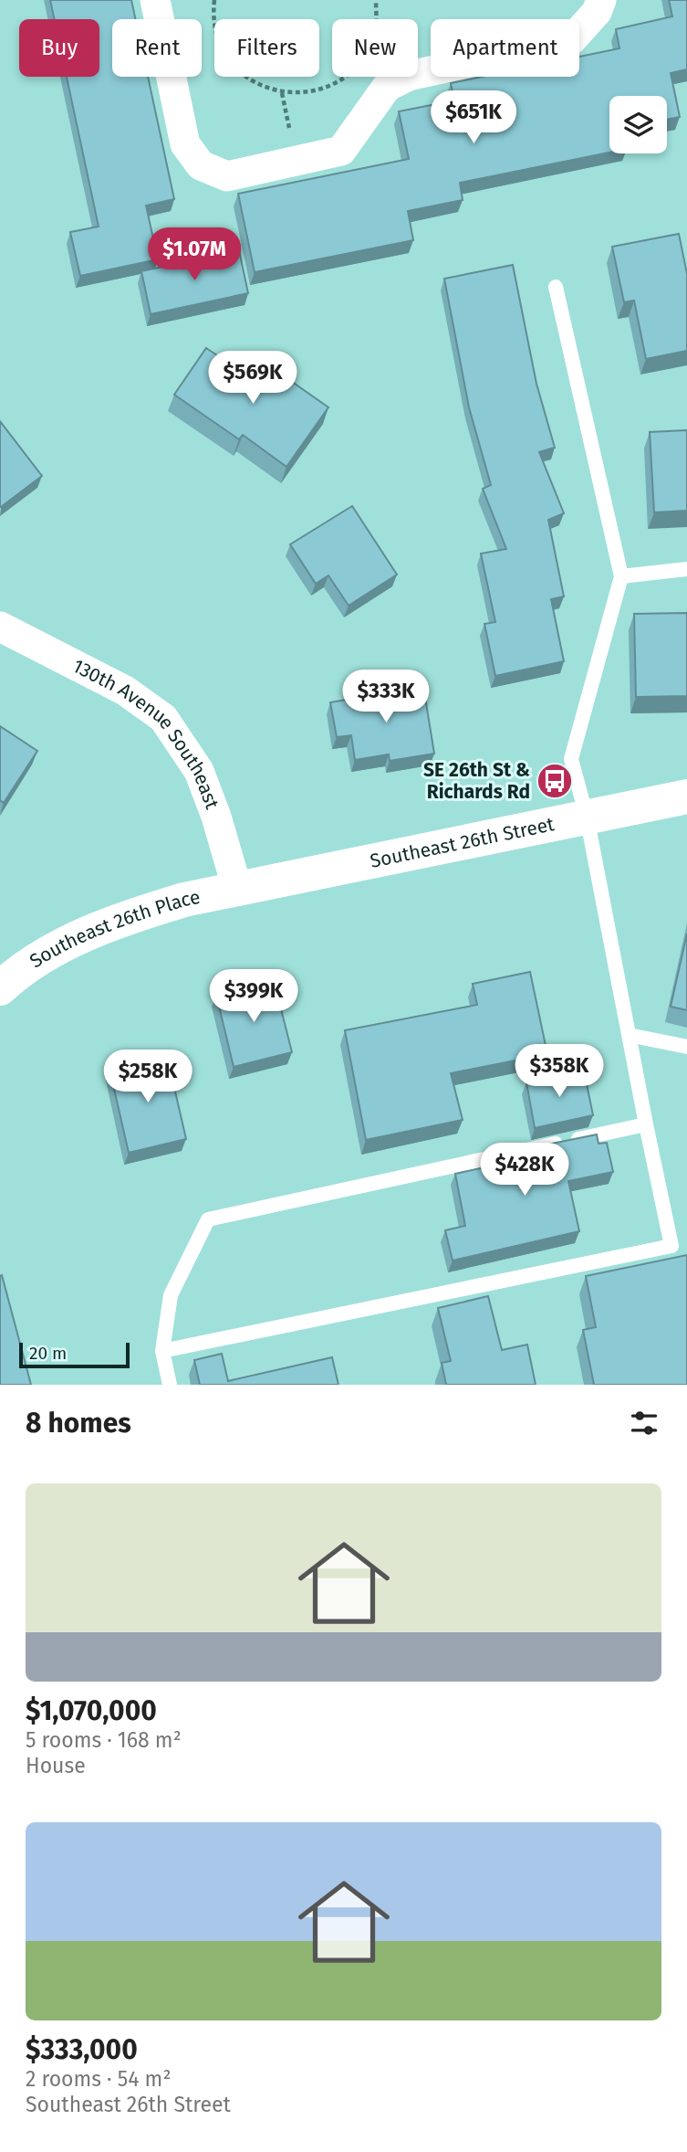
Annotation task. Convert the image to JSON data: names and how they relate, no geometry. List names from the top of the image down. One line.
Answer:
{"streets":{"street":["130th Avenue Southeast","Southeast 26th Street","Southeast 26th Place"]},"crossings":[["130th Avenue Southeast","Southeast 26th Street"],["130th Avenue Southeast","Southeast 26th Place"],["Southeast 26th Street","Southeast 26th Place"]],"places":{"bus stop":["SE 26th St & Richards Rd"]},"scale_bar":"20 m","page":{"chip":["Buy","Rent","Filters","New","Apartment"],"price":["$651K","$1.07M","$569K","$333K","$399K","$358K","$258K","$428K"],"scale":"20 m","heading":"8 homes","list":[{"name":"$1,070,000","note":"5 rooms · 168 m² · House"},{"name":"$333,000","note":"2 rooms · 54 m² · Southeast 26th Street"}]}}
